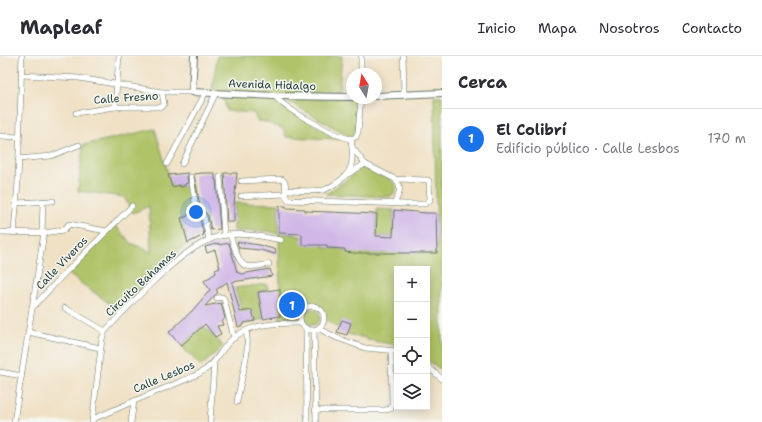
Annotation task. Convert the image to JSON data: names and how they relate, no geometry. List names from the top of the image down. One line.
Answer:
{"streets":{"street":["Avenida Hidalgo","Calle Fresno","Calle Viveros","Circuito Bahamas","Calle Lesbos"]},"crossings":[["Circuito Bahamas","Calle Lesbos"]],"north":"top","page":{"header":"Mapleaf","nav":["Inicio","Mapa","Nosotros","Contacto"],"heading":"Cerca","list":[{"mark":"1","name":"El Colibrí","note":"Edificio público · Calle Lesbos","value":"170 m"}],"map_buttons":["+","−"],"pins":"1"}}
